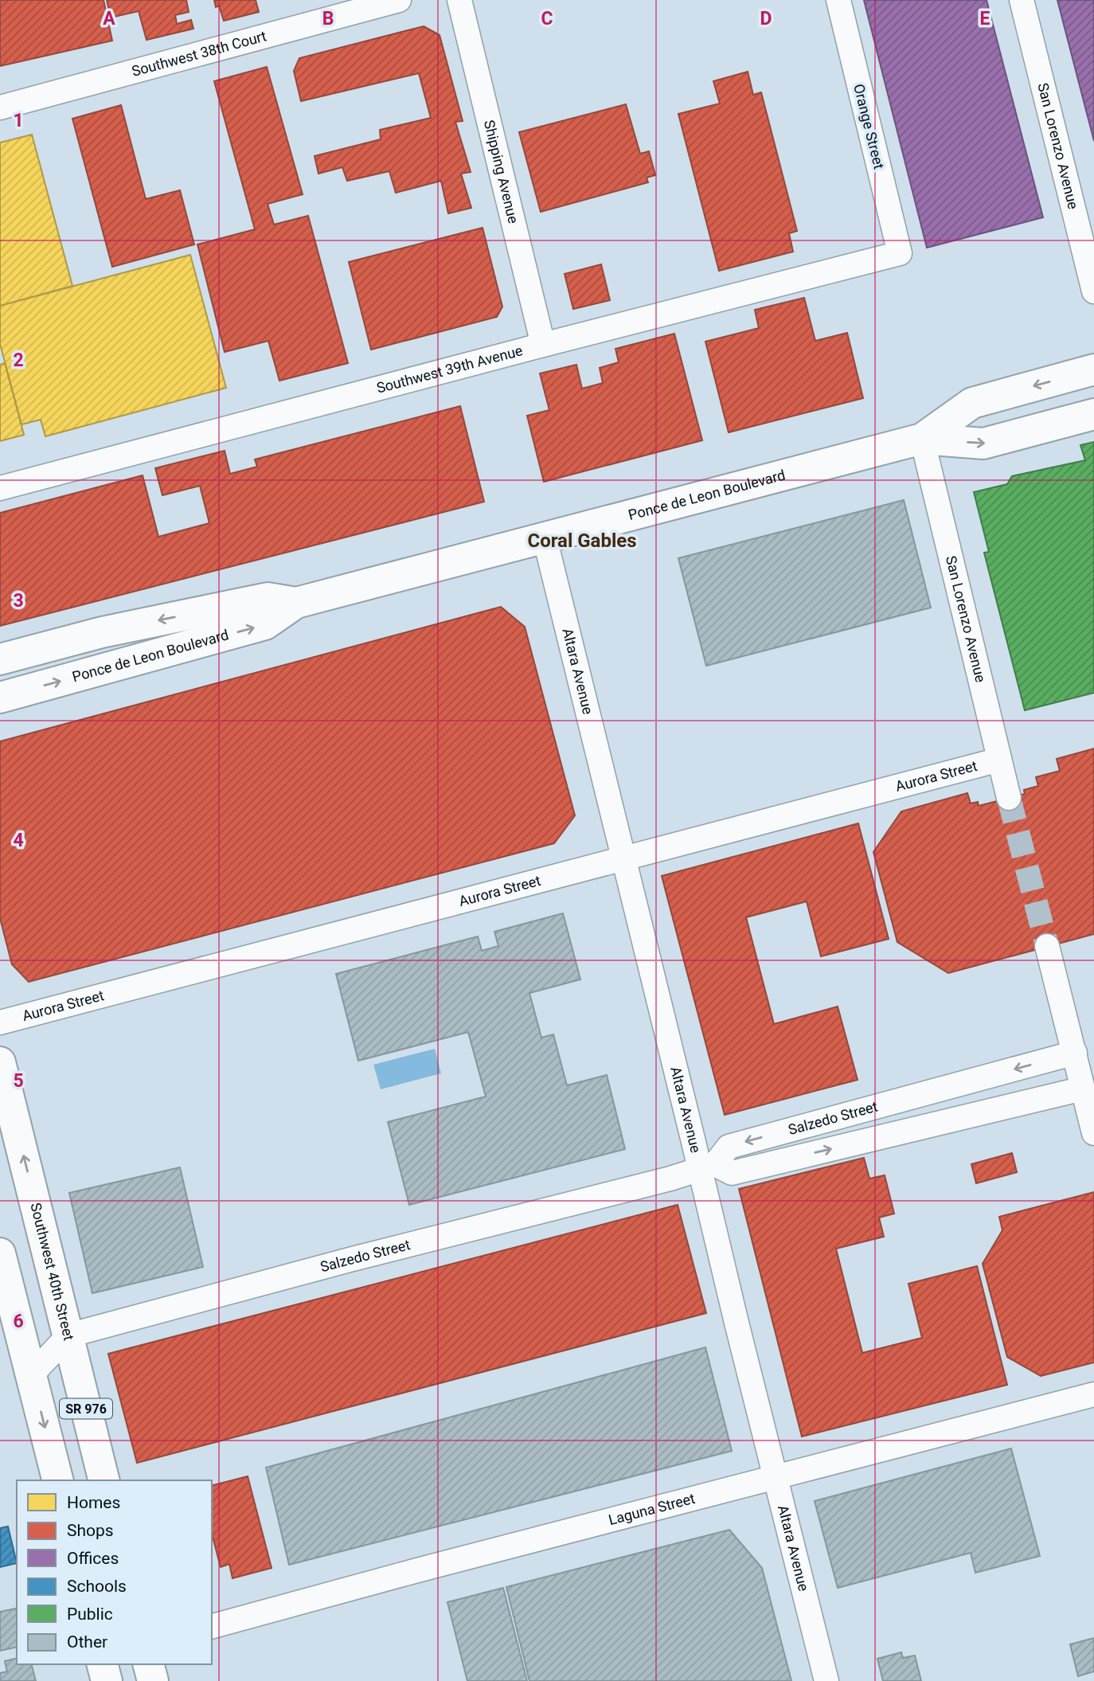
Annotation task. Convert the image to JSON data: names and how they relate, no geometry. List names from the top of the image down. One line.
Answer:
{"streets":{"street":["Southwest 38th Court","Orange Street","San Lorenzo Avenue","Shipping Avenue","Southwest 39th Avenue","Ponce de Leon Boulevard","Altara Avenue","Aurora Street","Salzedo Street","Southwest 40th Street","SR 976","Laguna Street"]},"crossings":[["Orange Street","Southwest 39th Avenue"],["San Lorenzo Avenue","Ponce de Leon Boulevard"],["San Lorenzo Avenue","Aurora Street"],["Shipping Avenue","Southwest 39th Avenue"],["Ponce de Leon Boulevard","Altara Avenue"],["Altara Avenue","Aurora Street"],["Altara Avenue","Salzedo Street"],["Altara Avenue","Laguna Street"],["Salzedo Street","Southwest 40th Street"]],"districts":["Coral Gables"],"legend":["Homes","Shops","Offices","Schools","Public","Other"],"grid":{"columns":["A","B","C","D","E"],"rows":["1","2","3","4","5","6"]}}
